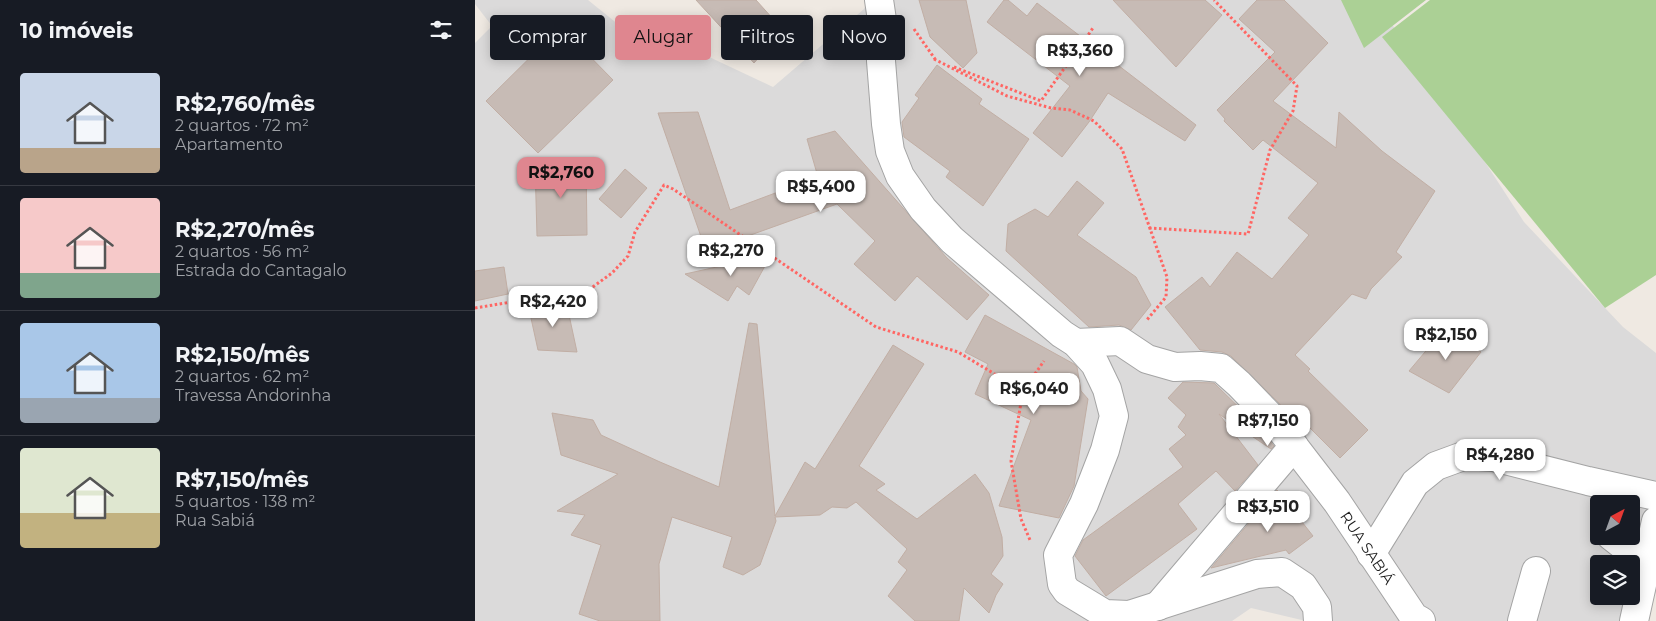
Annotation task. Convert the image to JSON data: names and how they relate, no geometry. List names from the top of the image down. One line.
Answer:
{"streets":{"street":["RUA SABIÁ"]},"north":"top right","page":{"heading":"10 imóveis","chip":["Comprar","Alugar","Filtros","Novo"],"price":["R$3,360","R$2,760","R$5,400","R$2,270","R$2,420","R$2,150","R$6,040","R$7,150","R$4,280","R$3,510"],"list":[{"name":"R$2,760/mês","note":"2 quartos · 72 m² · Apartamento"},{"name":"R$2,270/mês","note":"2 quartos · 56 m² · Estrada do Cantagalo"},{"name":"R$2,150/mês","note":"2 quartos · 62 m² · Travessa Andorinha"},{"name":"R$7,150/mês","note":"5 quartos · 138 m² · Rua Sabiá"}]}}
